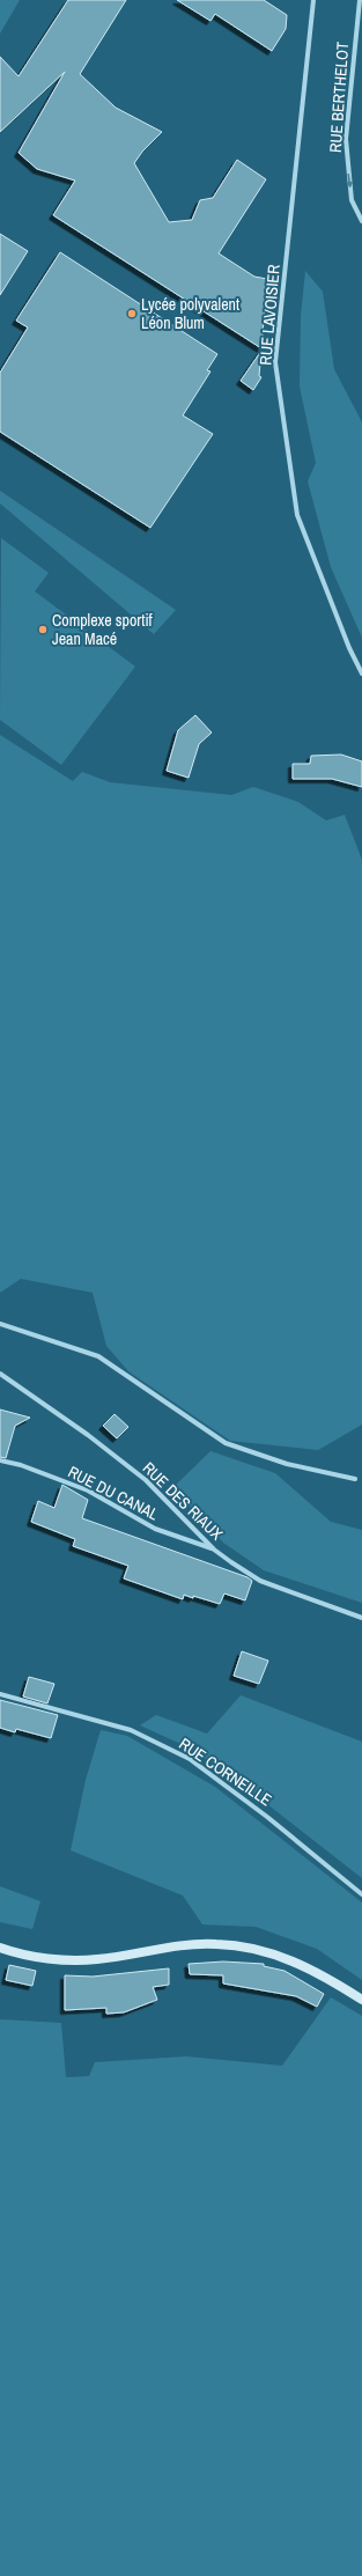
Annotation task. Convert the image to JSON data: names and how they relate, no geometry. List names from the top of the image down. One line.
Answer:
{"streets":{"street":["RUE BERTHELOT","RUE LAVOISIER","RUE DU CANAL","RUE DES RIAUX","RUE CORNEILLE"]},"crossings":[["RUE DU CANAL","RUE DES RIAUX"]],"one_way":["RUE BERTHELOT"],"places":["Lycée polyvalent Léon Blum","Complexe sportif Jean Macé"]}
